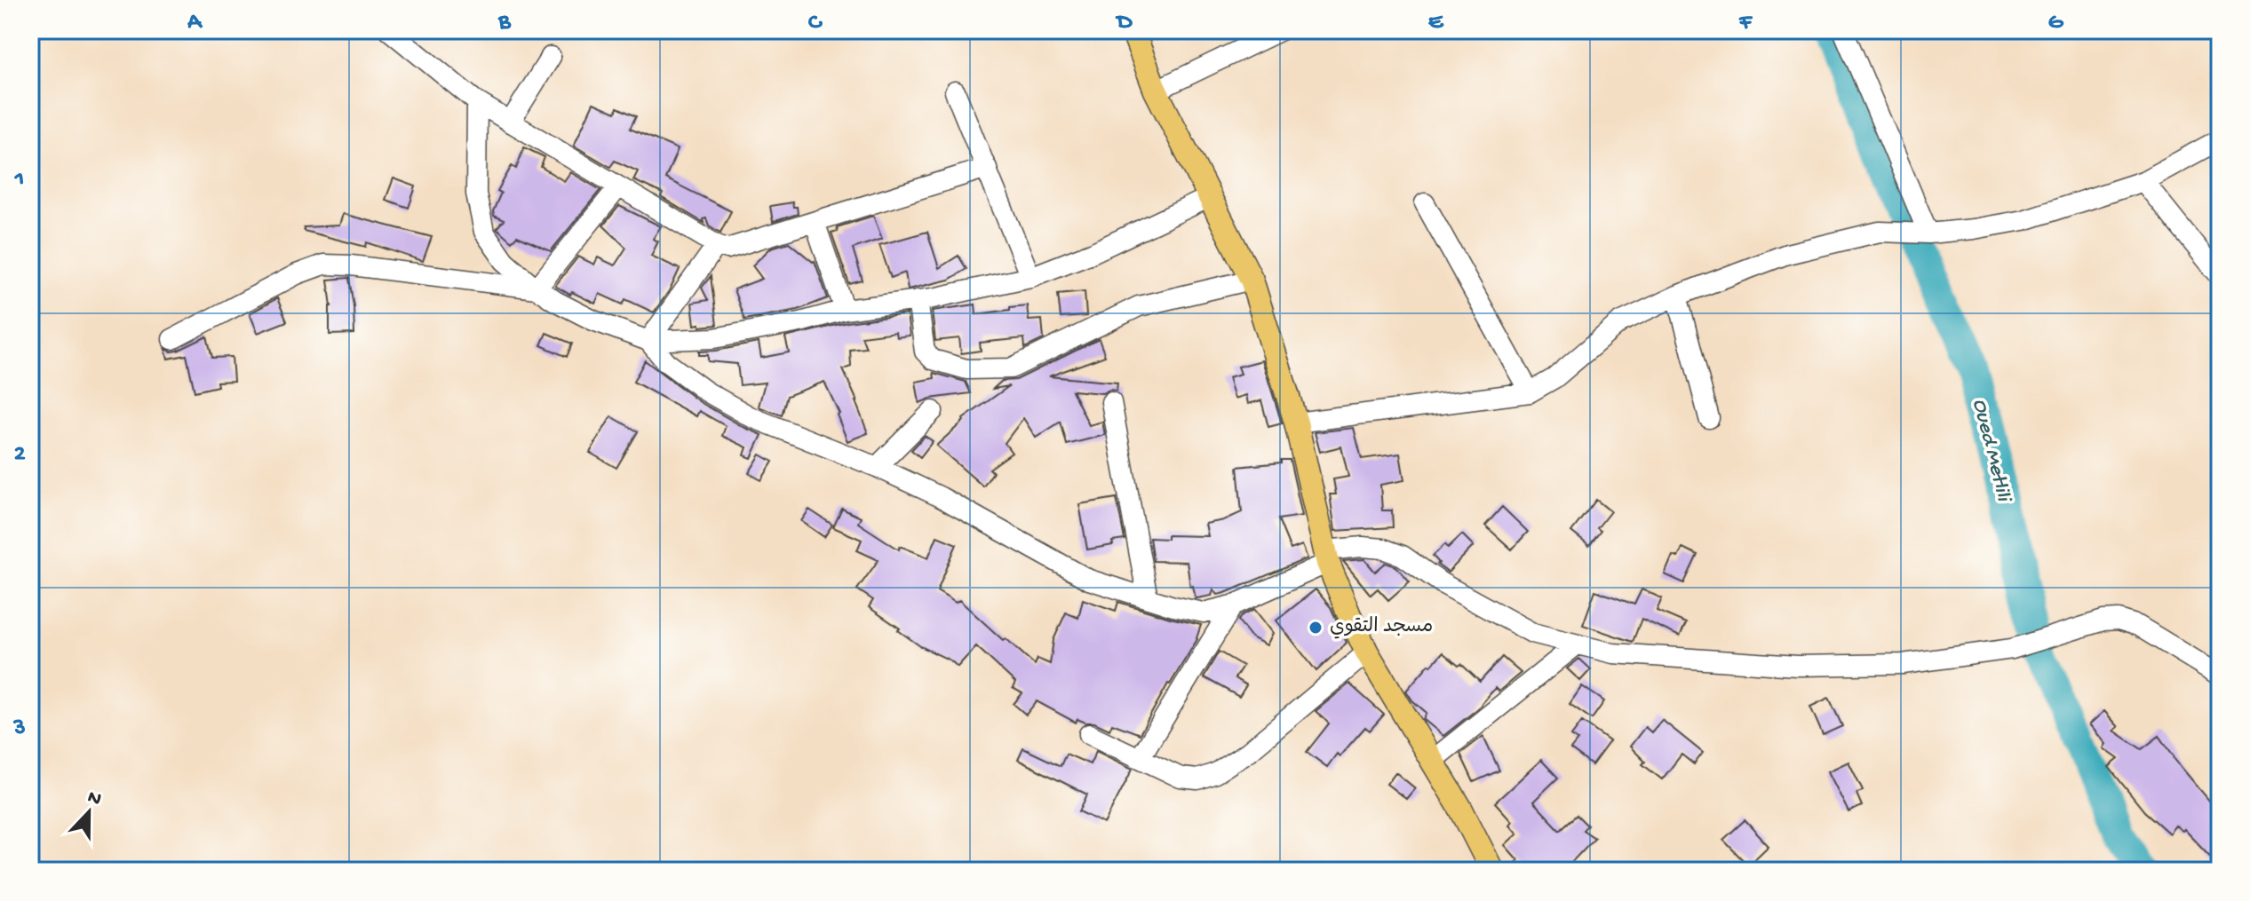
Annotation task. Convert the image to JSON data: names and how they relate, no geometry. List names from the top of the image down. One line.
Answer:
{"water":["Oued Metlili"],"places":["مسجد التقوي"],"north":"top","grid":{"columns":["A","B","C","D","E","F","G"],"rows":["1","2","3"]}}
